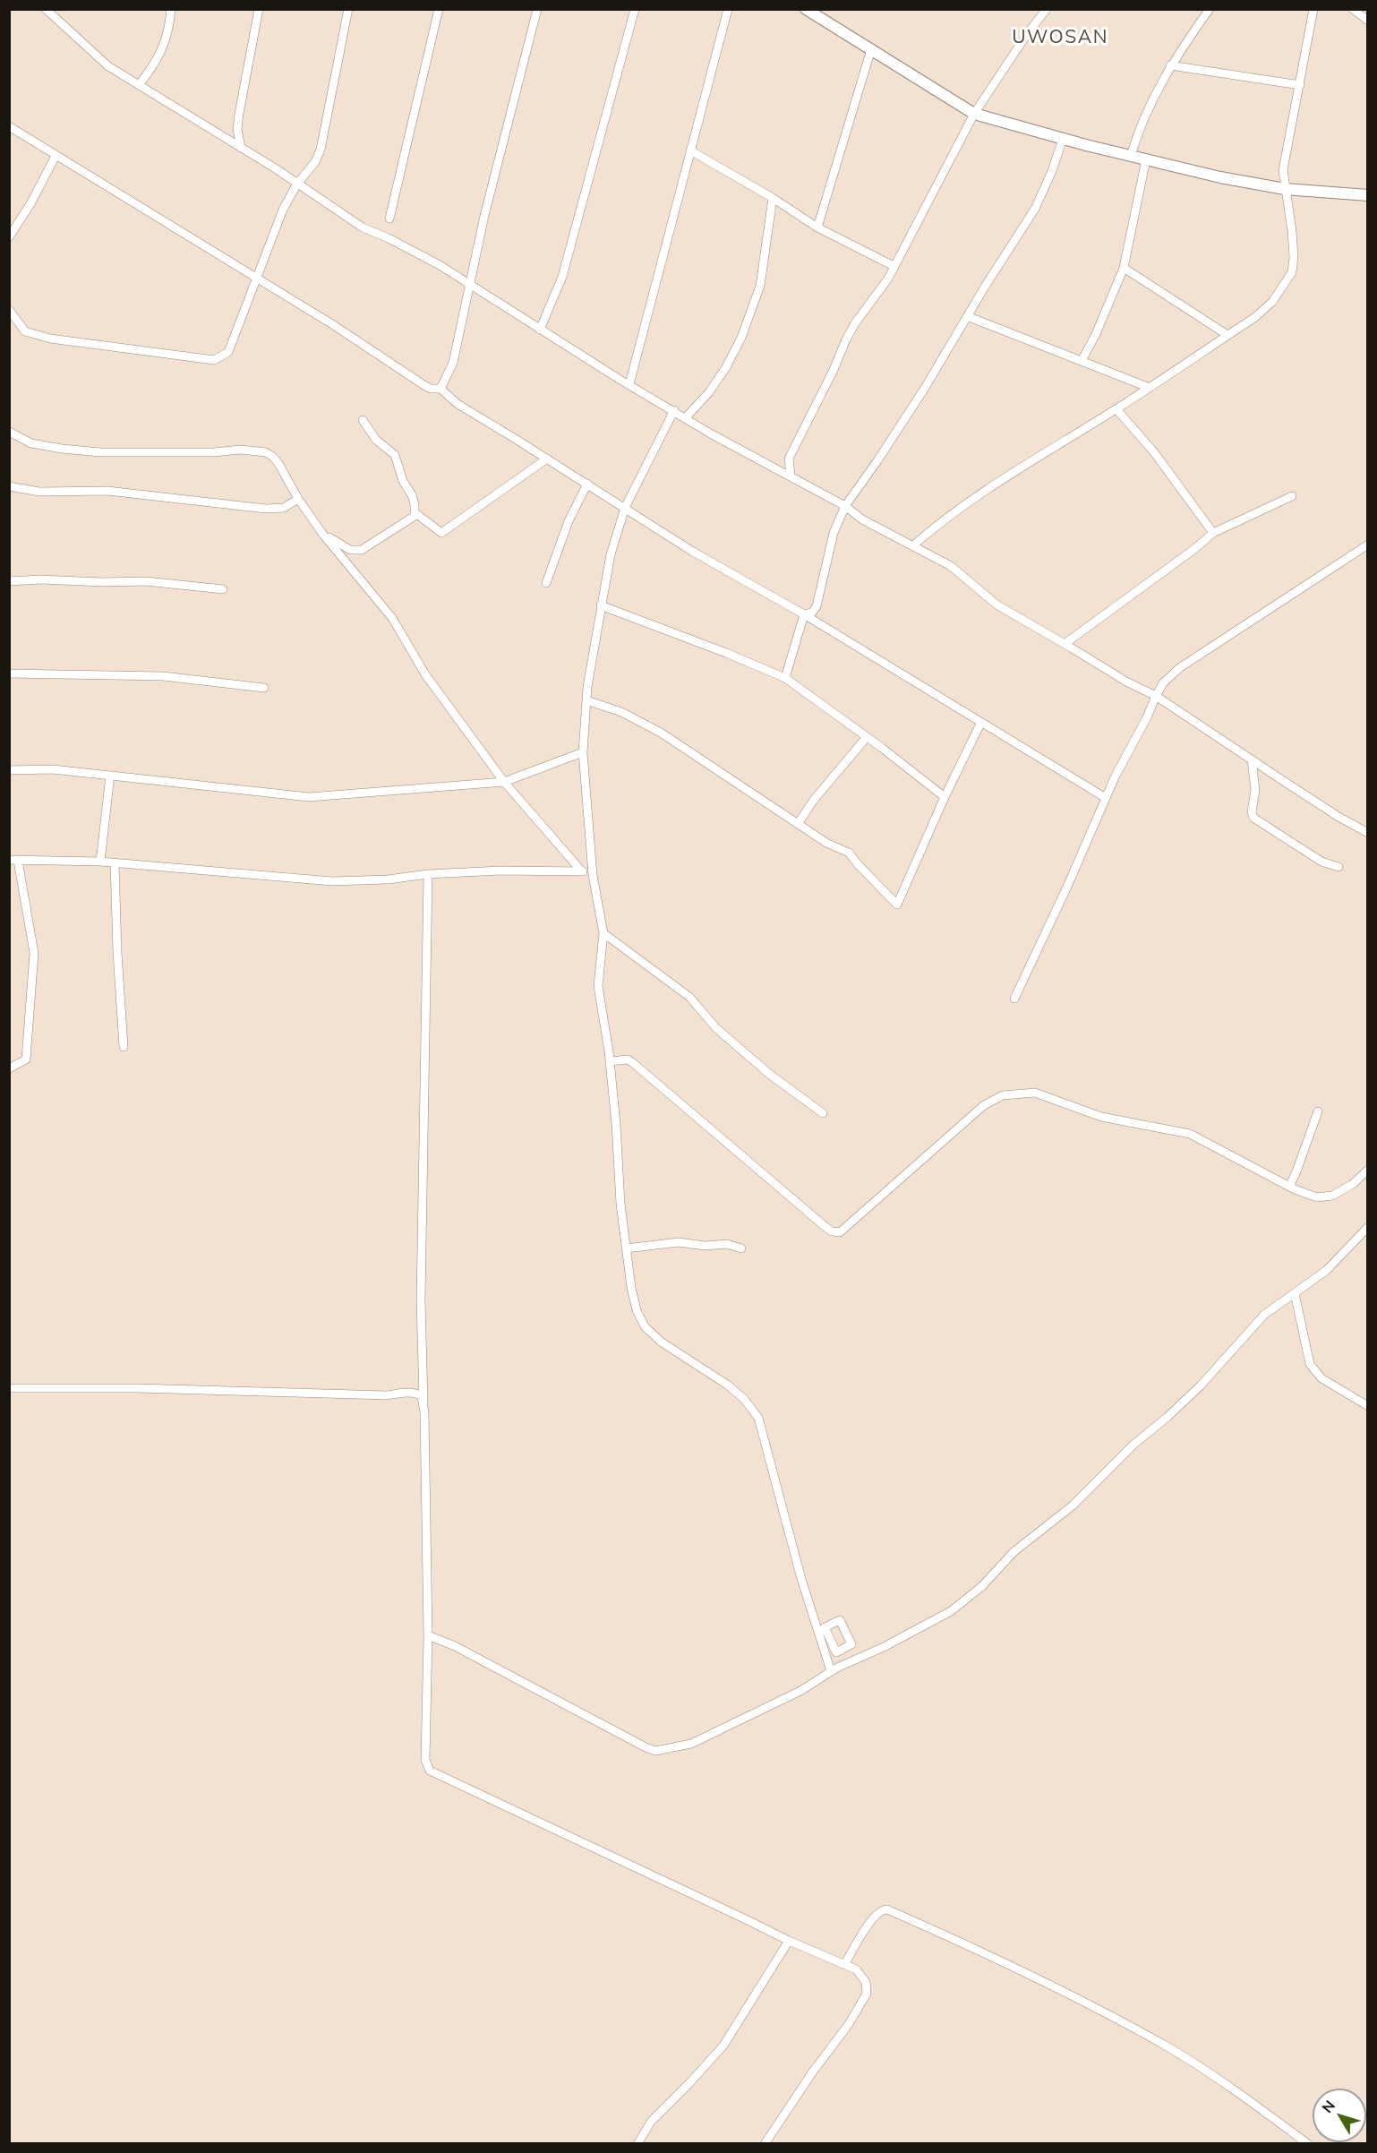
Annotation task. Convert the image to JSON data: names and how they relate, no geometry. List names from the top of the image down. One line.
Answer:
{"districts":["UWOSAN"],"north":"top left"}
